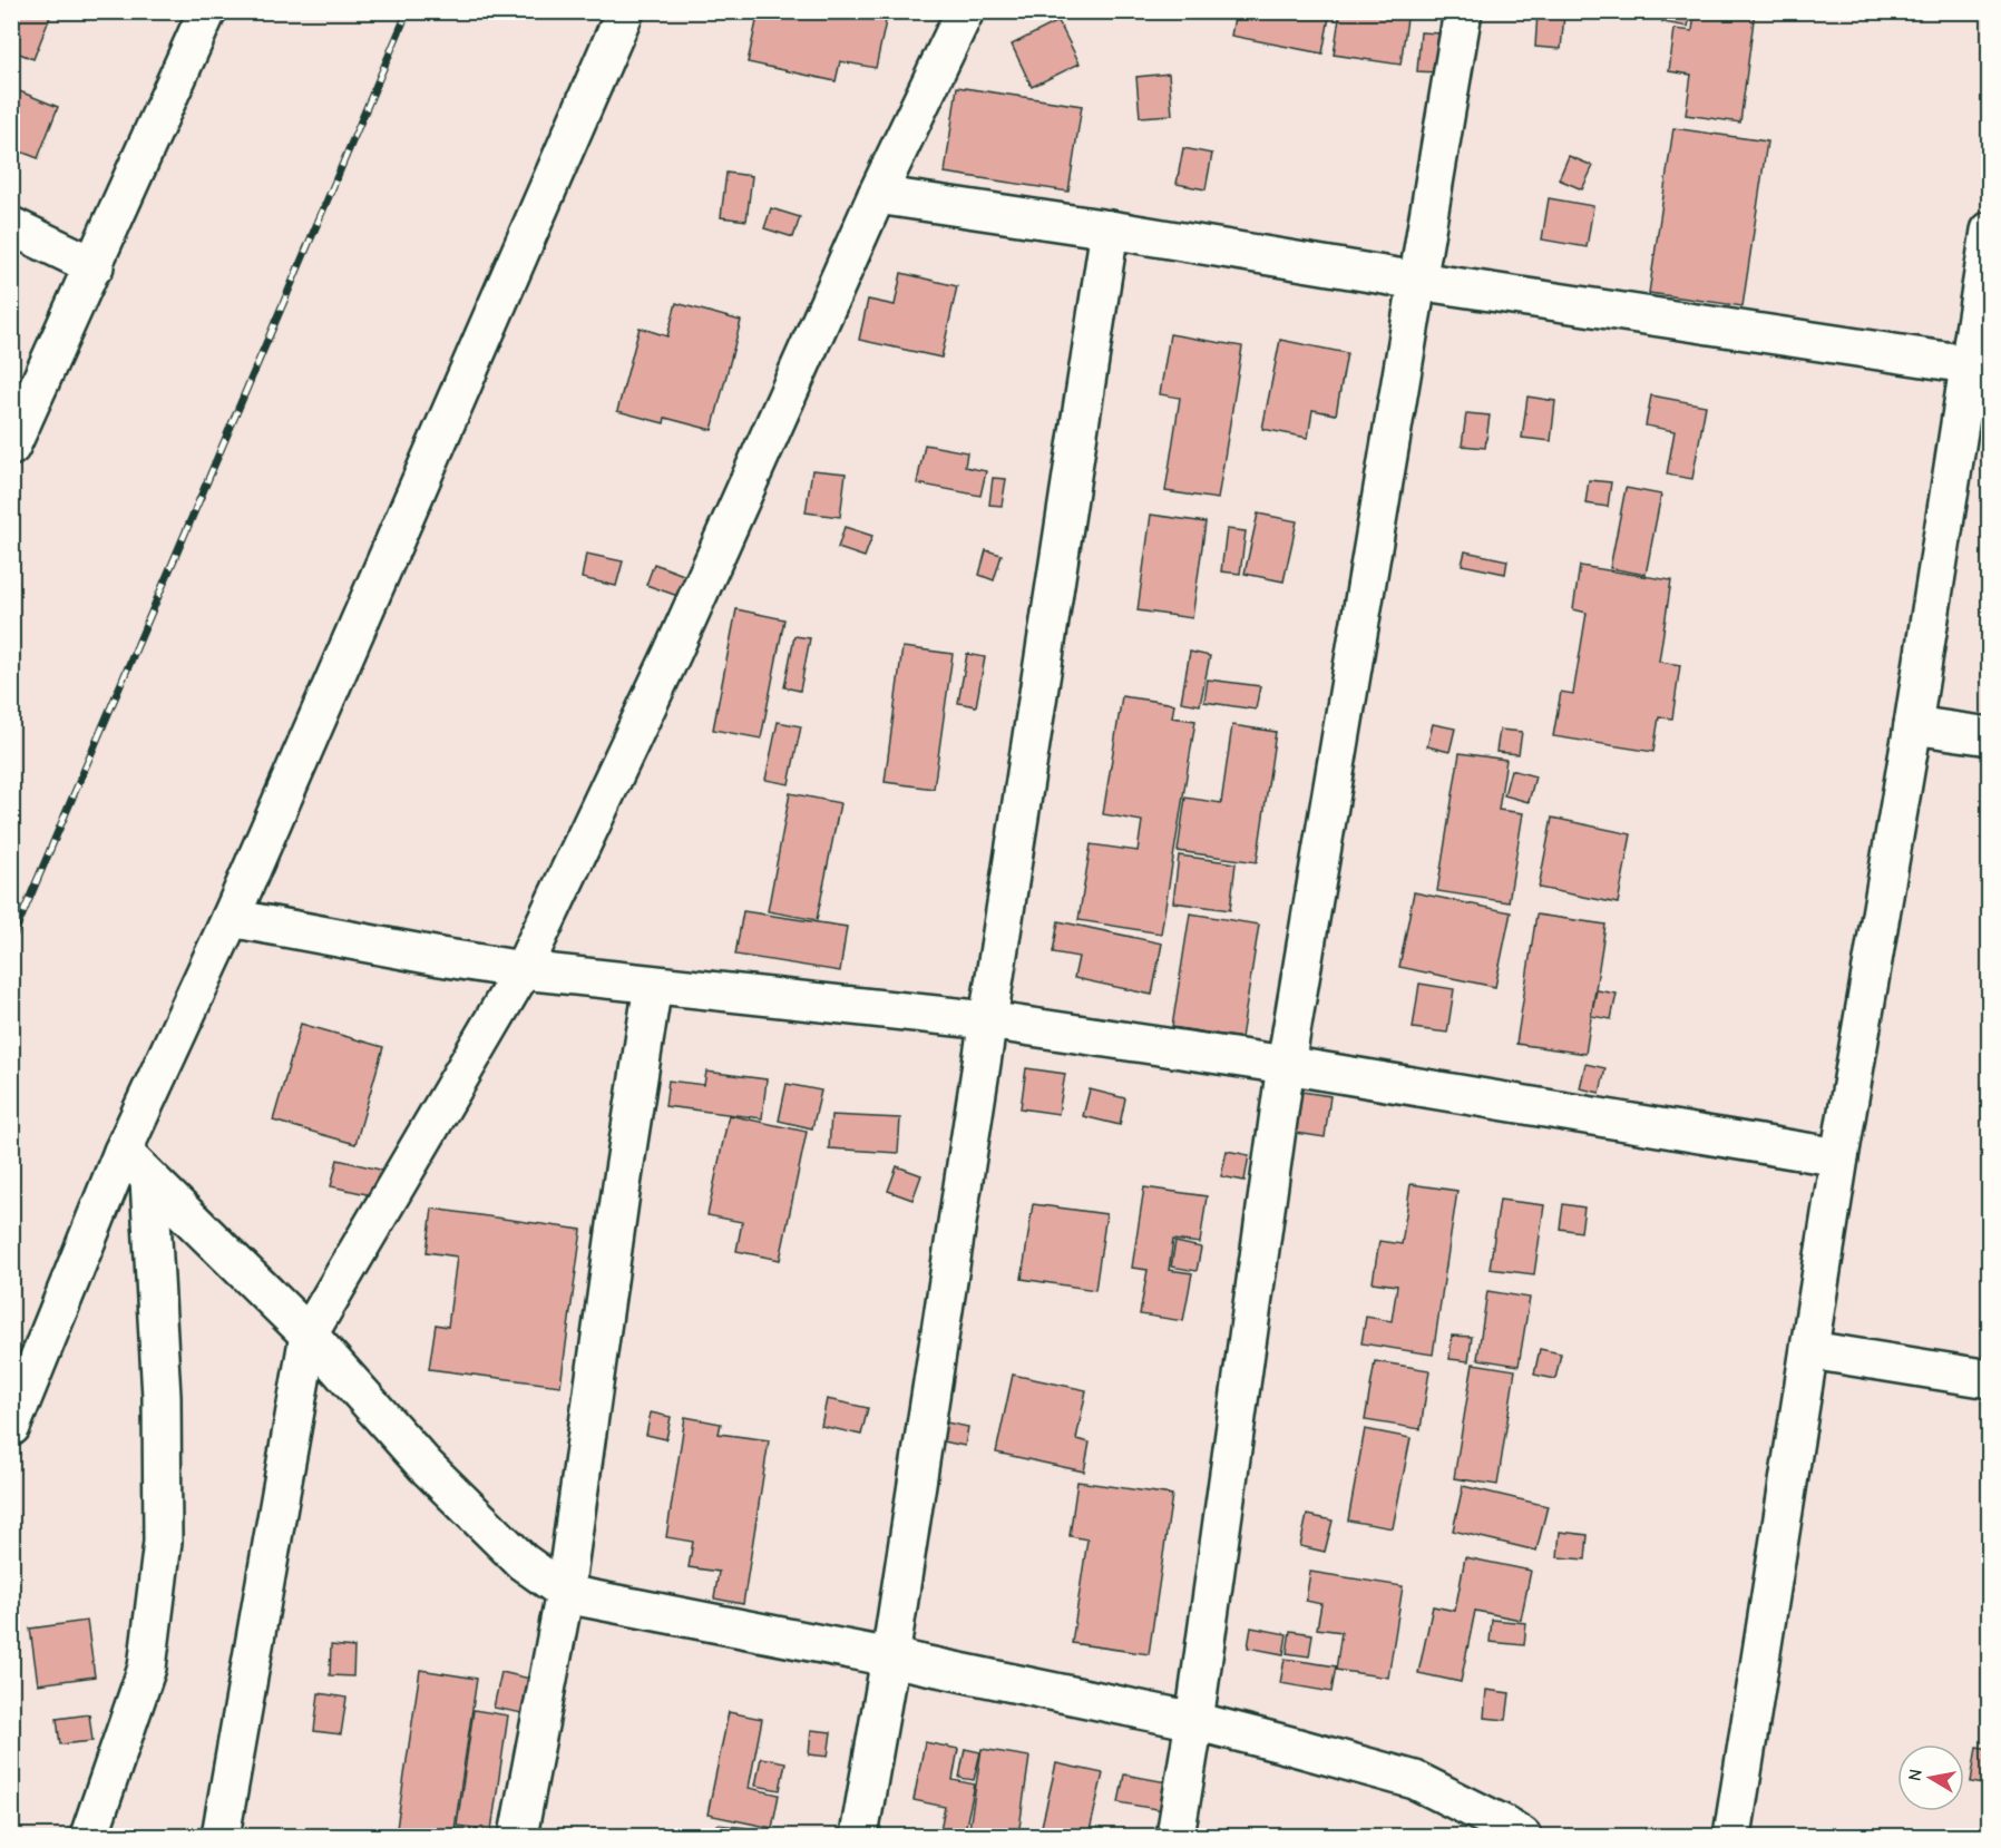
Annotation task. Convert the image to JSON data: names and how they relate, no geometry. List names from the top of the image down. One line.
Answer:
{"north":"left"}
